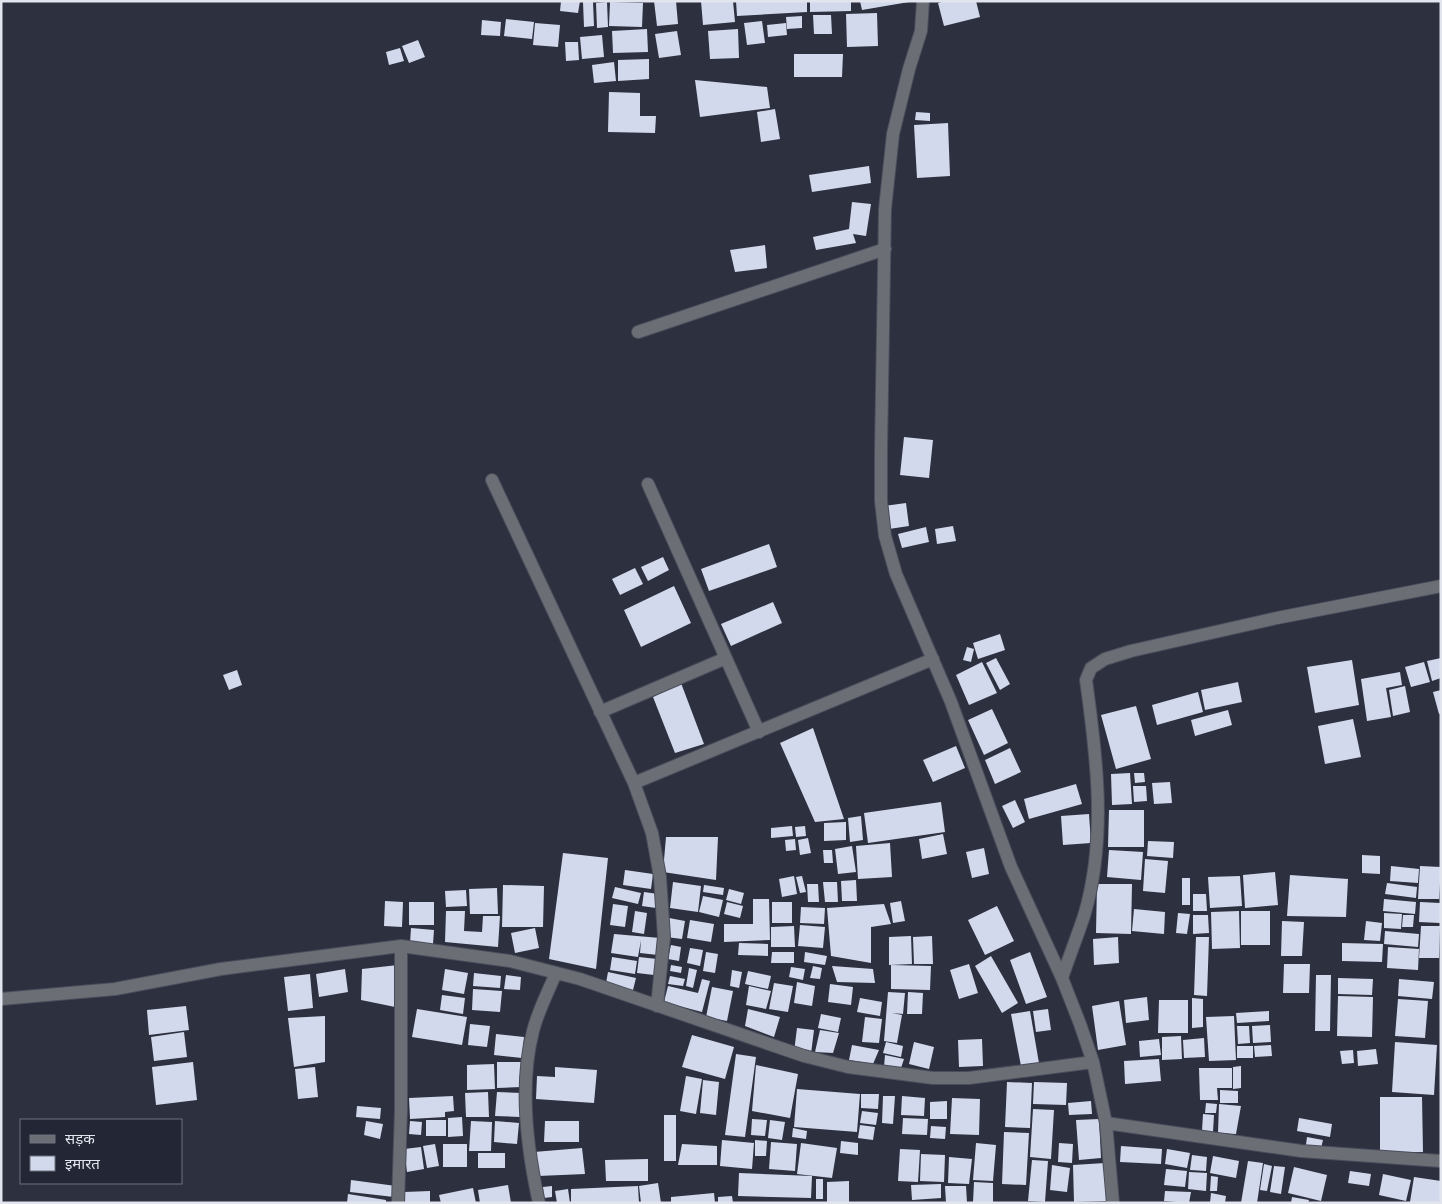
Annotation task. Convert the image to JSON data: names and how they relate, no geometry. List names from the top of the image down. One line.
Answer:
{"legend":["सड़क","इमारत"]}
